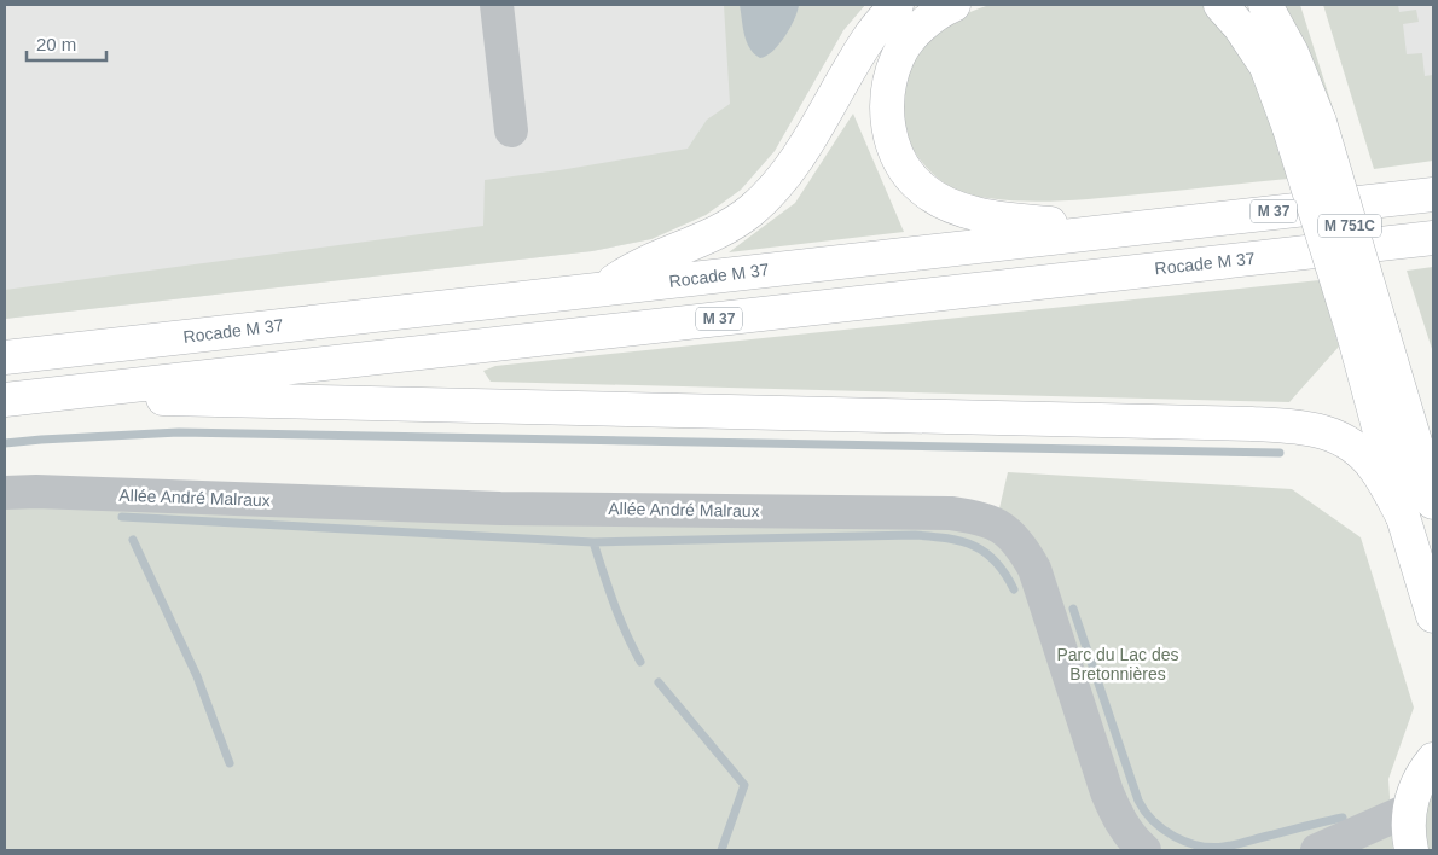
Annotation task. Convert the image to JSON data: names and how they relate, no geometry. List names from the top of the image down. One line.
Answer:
{"streets":{"main road":["M 37","M 751C","Rocade M 37"],"street":["Allée André Malraux"]},"crossings":[["M 37","M 751C"],["M 37","Rocade M 37"]],"parks":["Parc du Lac des Bretonnières"],"scale_bar":"20 m"}
